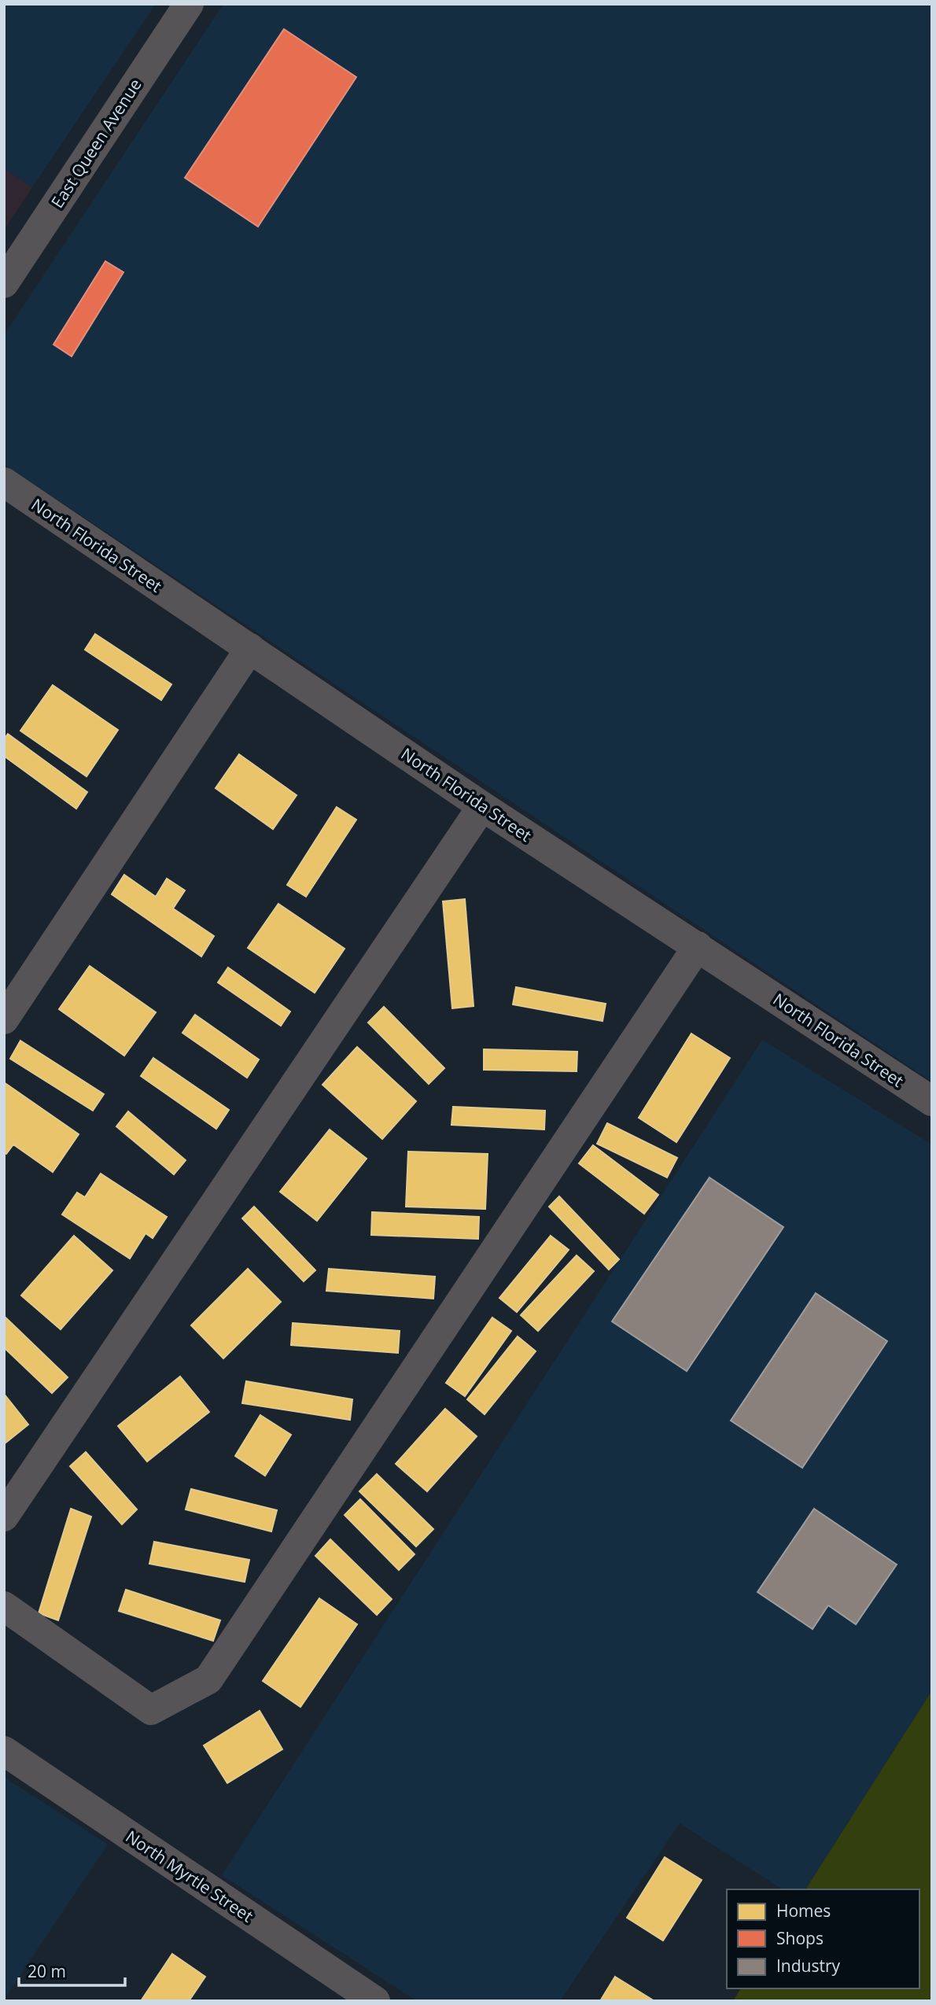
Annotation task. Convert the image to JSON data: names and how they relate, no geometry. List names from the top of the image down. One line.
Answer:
{"streets":{"street":["East Queen Avenue","North Florida Street","North Myrtle Street"]},"legend":["Homes","Shops","Industry"],"scale_bar":"20 m"}
